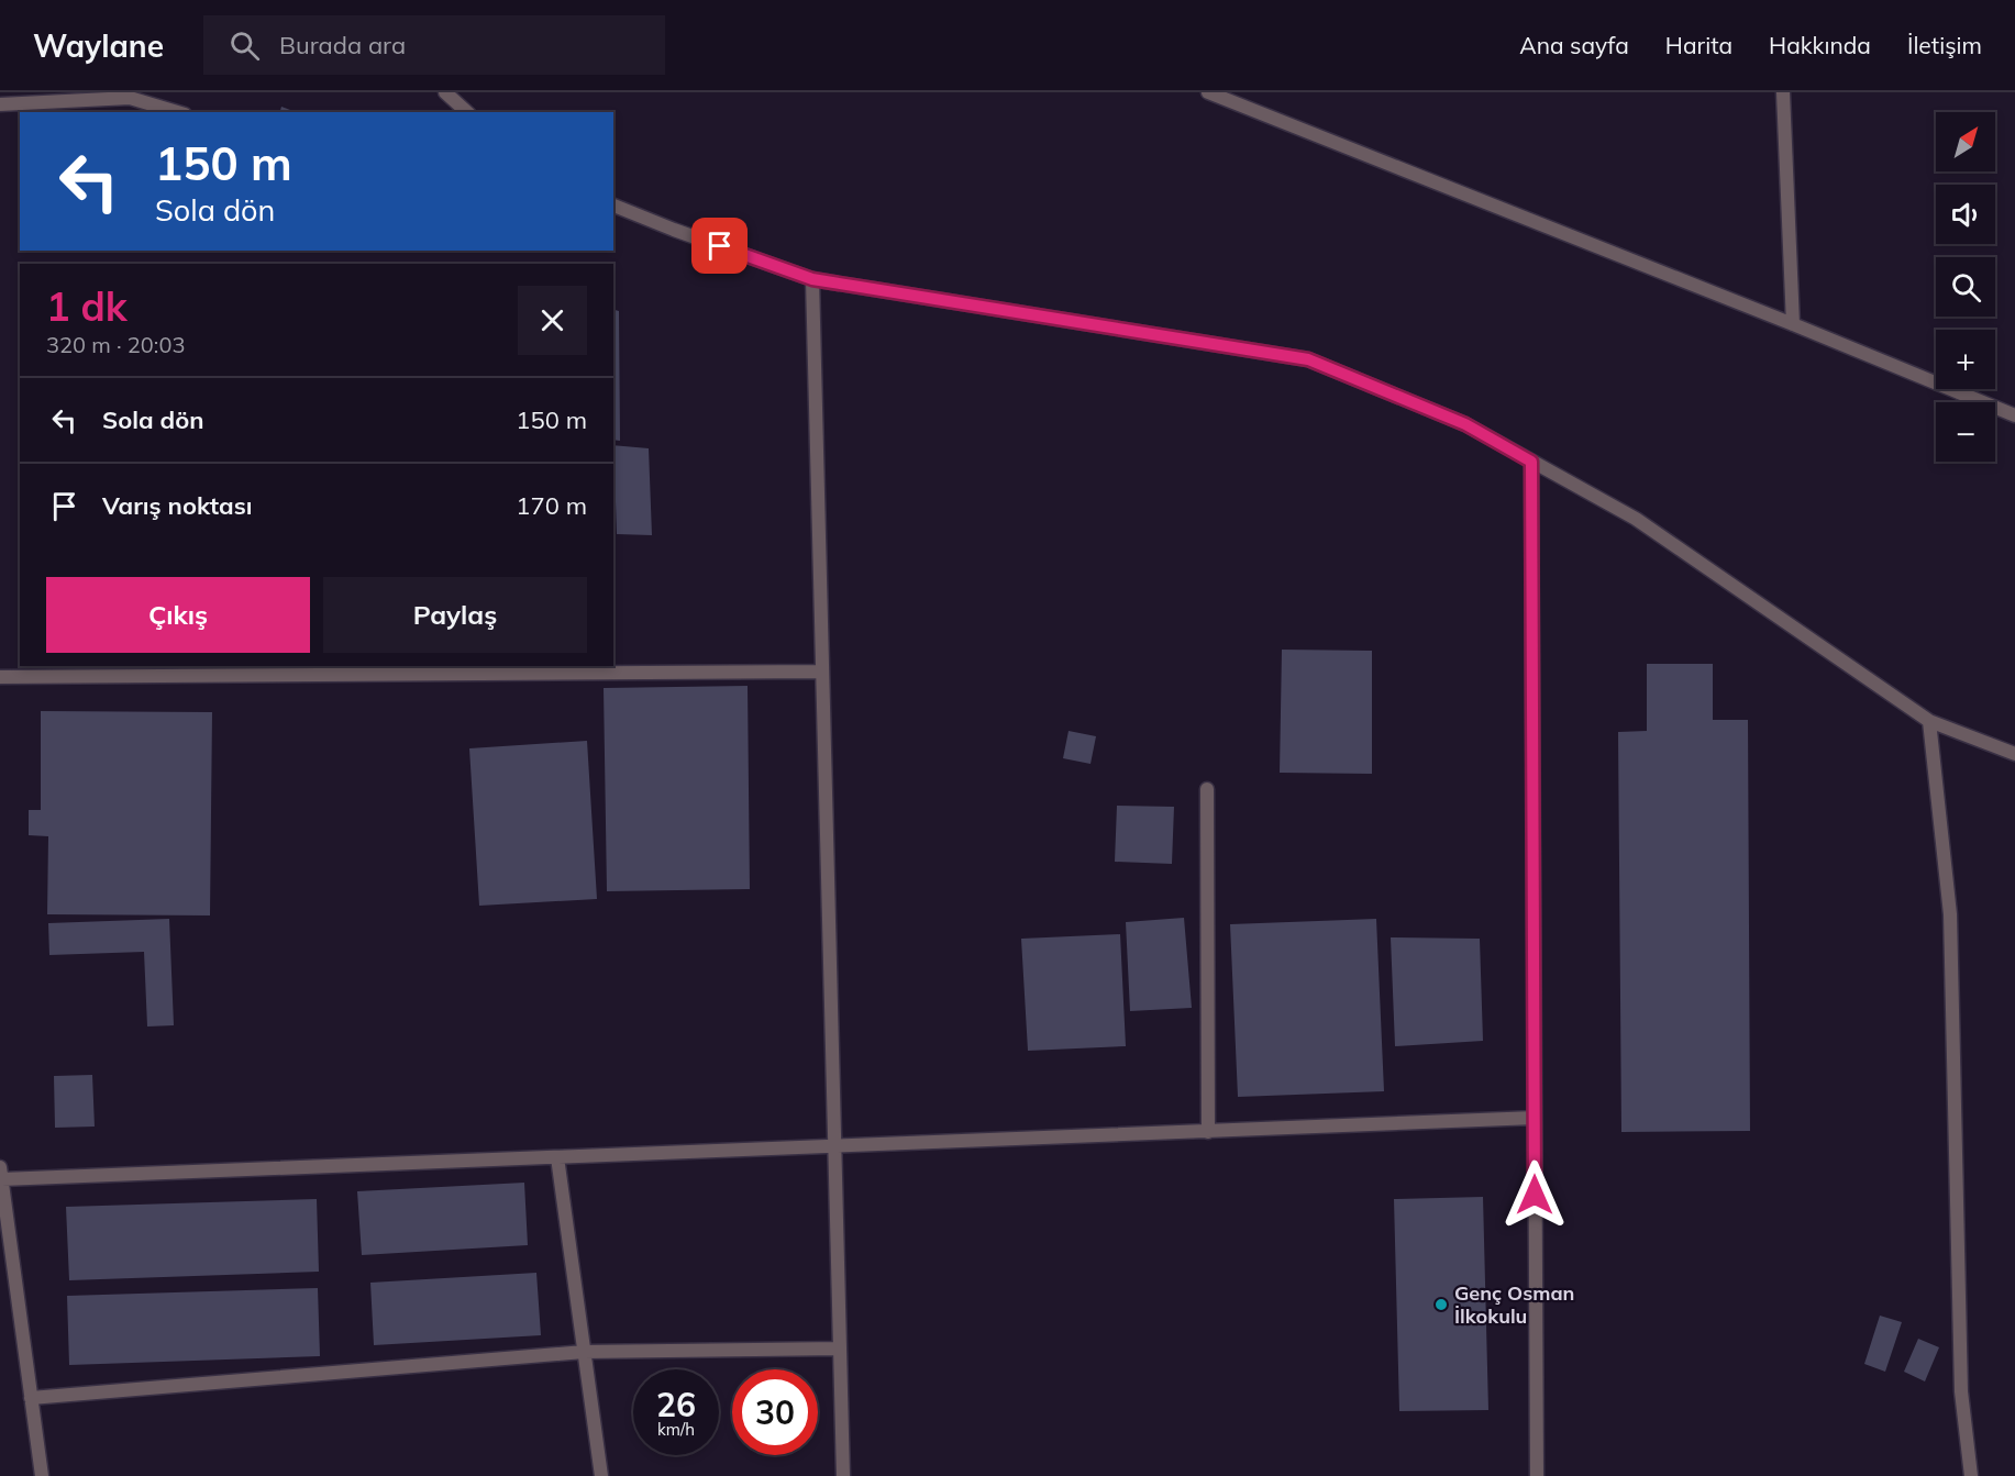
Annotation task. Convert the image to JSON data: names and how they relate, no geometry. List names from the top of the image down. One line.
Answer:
{"places":["Genç Osman İlkokulu"],"north":"top right","page":{"header":"Waylane","search":"Burada ara","nav":["Ana sayfa","Harita","Hakkında","İletişim"],"map_buttons":["+","−"],"turn":["150 m","Sola dön"],"heading":["1 dk","320 m · 20:03"],"list":[{"name":"Sola dön","value":"150 m"},{"name":"Varış noktası","value":"170 m"}],"buttons":["Çıkış","Paylaş"],"speed":"26 km/h","limit":"30"}}
